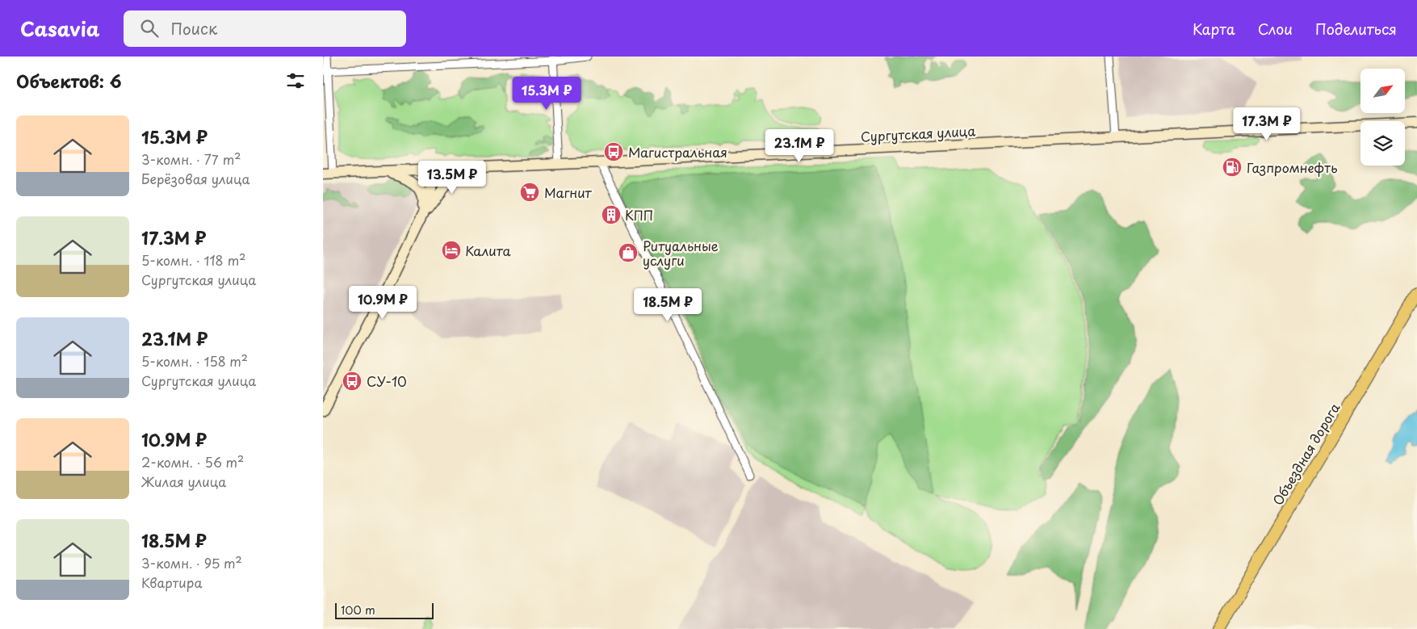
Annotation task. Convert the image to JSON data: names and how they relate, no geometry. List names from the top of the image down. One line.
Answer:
{"streets":{"main road":["Сургутская улица","Объездная дорога"]},"places":{"bus stop":["Магистральная","СУ-10"],"fuel station":["Газпромнефть"],"supermarket":["Магнит"],"building":["КПП"],"hotel":["Калита"],"shop":["Ритуальные услуги"]},"scale_bar":"100 m","north":"top right","page":{"header":"Casavia","search":"Поиск","nav":["Карта","Слои","Поделиться"],"heading":"Объектов: 6","price":["15.3M ₽","17.3M ₽","23.1M ₽","13.5M ₽","10.9M ₽","18.5M ₽"],"list":[{"name":"15.3M ₽","note":"3-комн. · 77 m² · Берёзовая улица"},{"name":"17.3M ₽","note":"5-комн. · 118 m² · Сургутская улица"},{"name":"23.1M ₽","note":"5-комн. · 158 m² · Сургутская улица"},{"name":"10.9M ₽","note":"2-комн. · 56 m² · Жилая улица"},{"name":"18.5M ₽","note":"3-комн. · 95 m² · Квартира"}],"scale":"100 m"}}
